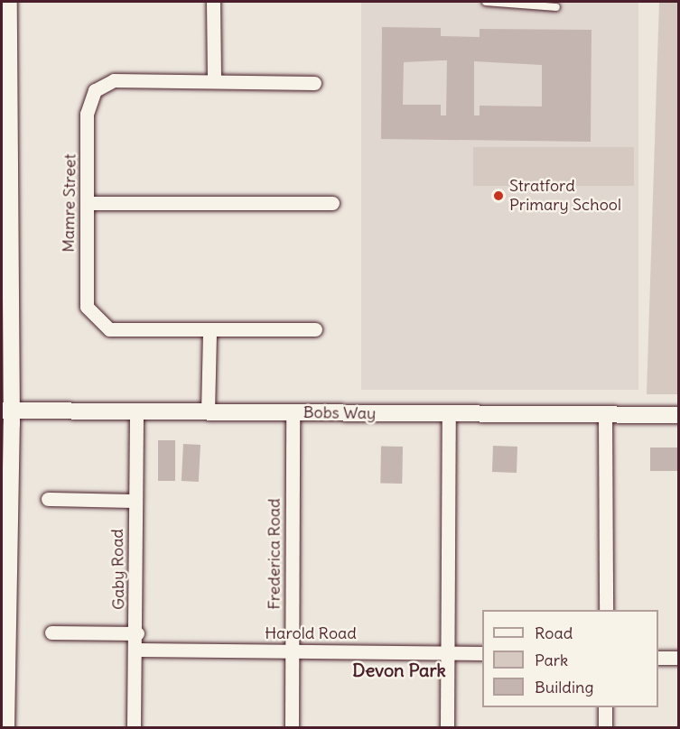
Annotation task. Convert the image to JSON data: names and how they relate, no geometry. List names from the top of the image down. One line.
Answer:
{"streets":{"street":["Mamre Street","Bobs Way","Frederica Road","Gaby Road","Harold Road"]},"crossings":[["Bobs Way","Frederica Road"],["Bobs Way","Gaby Road"],["Frederica Road","Harold Road"],["Gaby Road","Harold Road"]],"districts":["Devon Park"],"places":["Stratford Primary School"],"legend":["Road","Park","Building"]}
